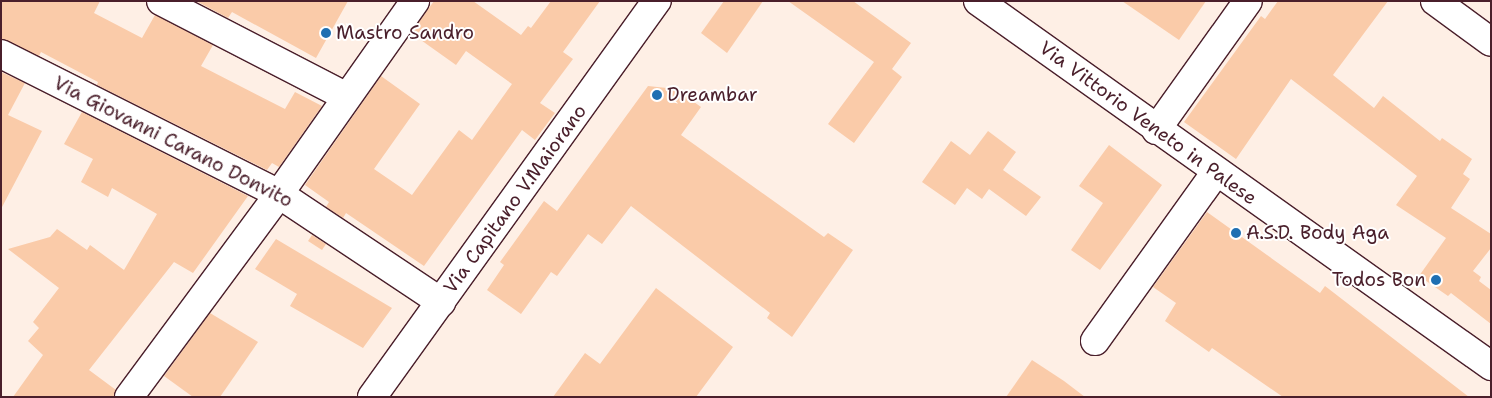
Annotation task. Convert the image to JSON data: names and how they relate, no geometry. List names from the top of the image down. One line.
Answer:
{"streets":{"street":["Via Vittorio Veneto in Palese","Via Giovanni Carano Donvito","Via Capitano V.Maiorano"]},"crossings":[["Via Giovanni Carano Donvito","Via Capitano V.Maiorano"]],"places":["Mastro Sandro","Dreambar","A.S.D. Body Aga","Todos Bon"]}
